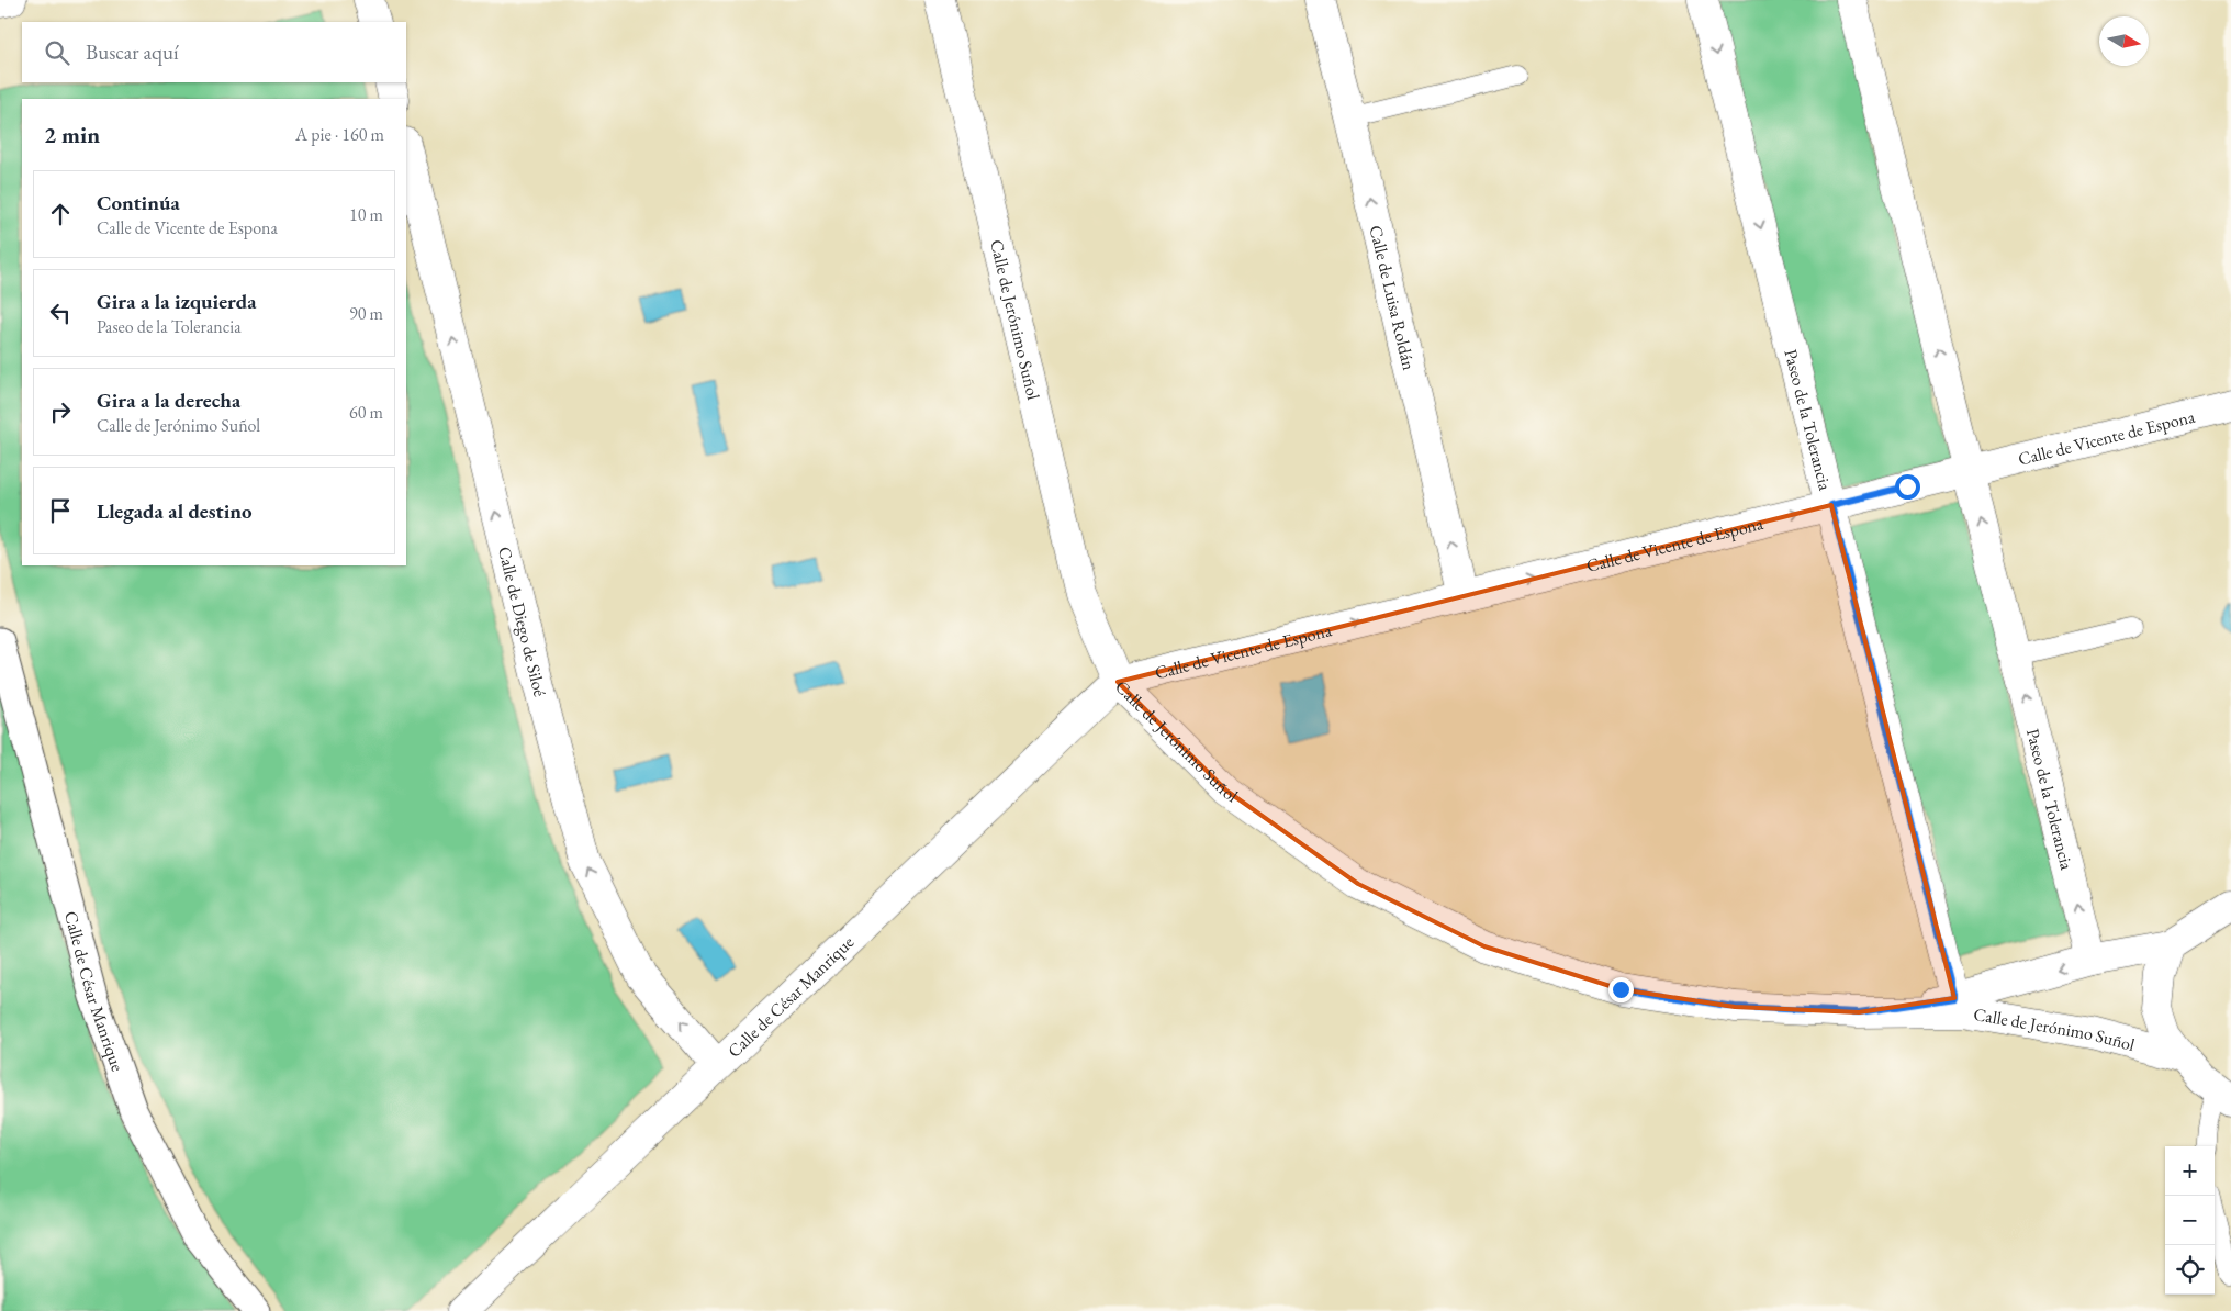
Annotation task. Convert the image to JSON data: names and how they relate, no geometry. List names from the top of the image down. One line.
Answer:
{"streets":{"street":["Calle de Luisa Roldán","Calle de Jerónimo Suñol","Paseo de la Tolerancia","Calle de Vicente de Espona","Calle de Diego de Siloé","Calle de César Manrique"]},"crossings":[["Calle de Luisa Roldán","Calle de Vicente de Espona"],["Calle de Jerónimo Suñol","Paseo de la Tolerancia"],["Calle de Jerónimo Suñol","Calle de Vicente de Espona"],["Calle de Jerónimo Suñol","Calle de César Manrique"],["Paseo de la Tolerancia","Calle de Vicente de Espona"],["Calle de Vicente de Espona","Calle de César Manrique"],["Calle de Diego de Siloé","Calle de César Manrique"]],"one_way":["Calle de Luisa Roldán","Calle de Vicente de Espona","Calle de Diego de Siloé"],"north":"right","page":{"search":"Buscar aquí","heading":["2 min","A pie · 160 m"],"list":[["Continúa","Calle de Vicente de Espona","10 m"],["Gira a la izquierda","Paseo de la Tolerancia","90 m"],["Gira a la derecha","Calle de Jerónimo Suñol","60 m"],"Llegada al destino"],"map_buttons":["+","−"]}}
